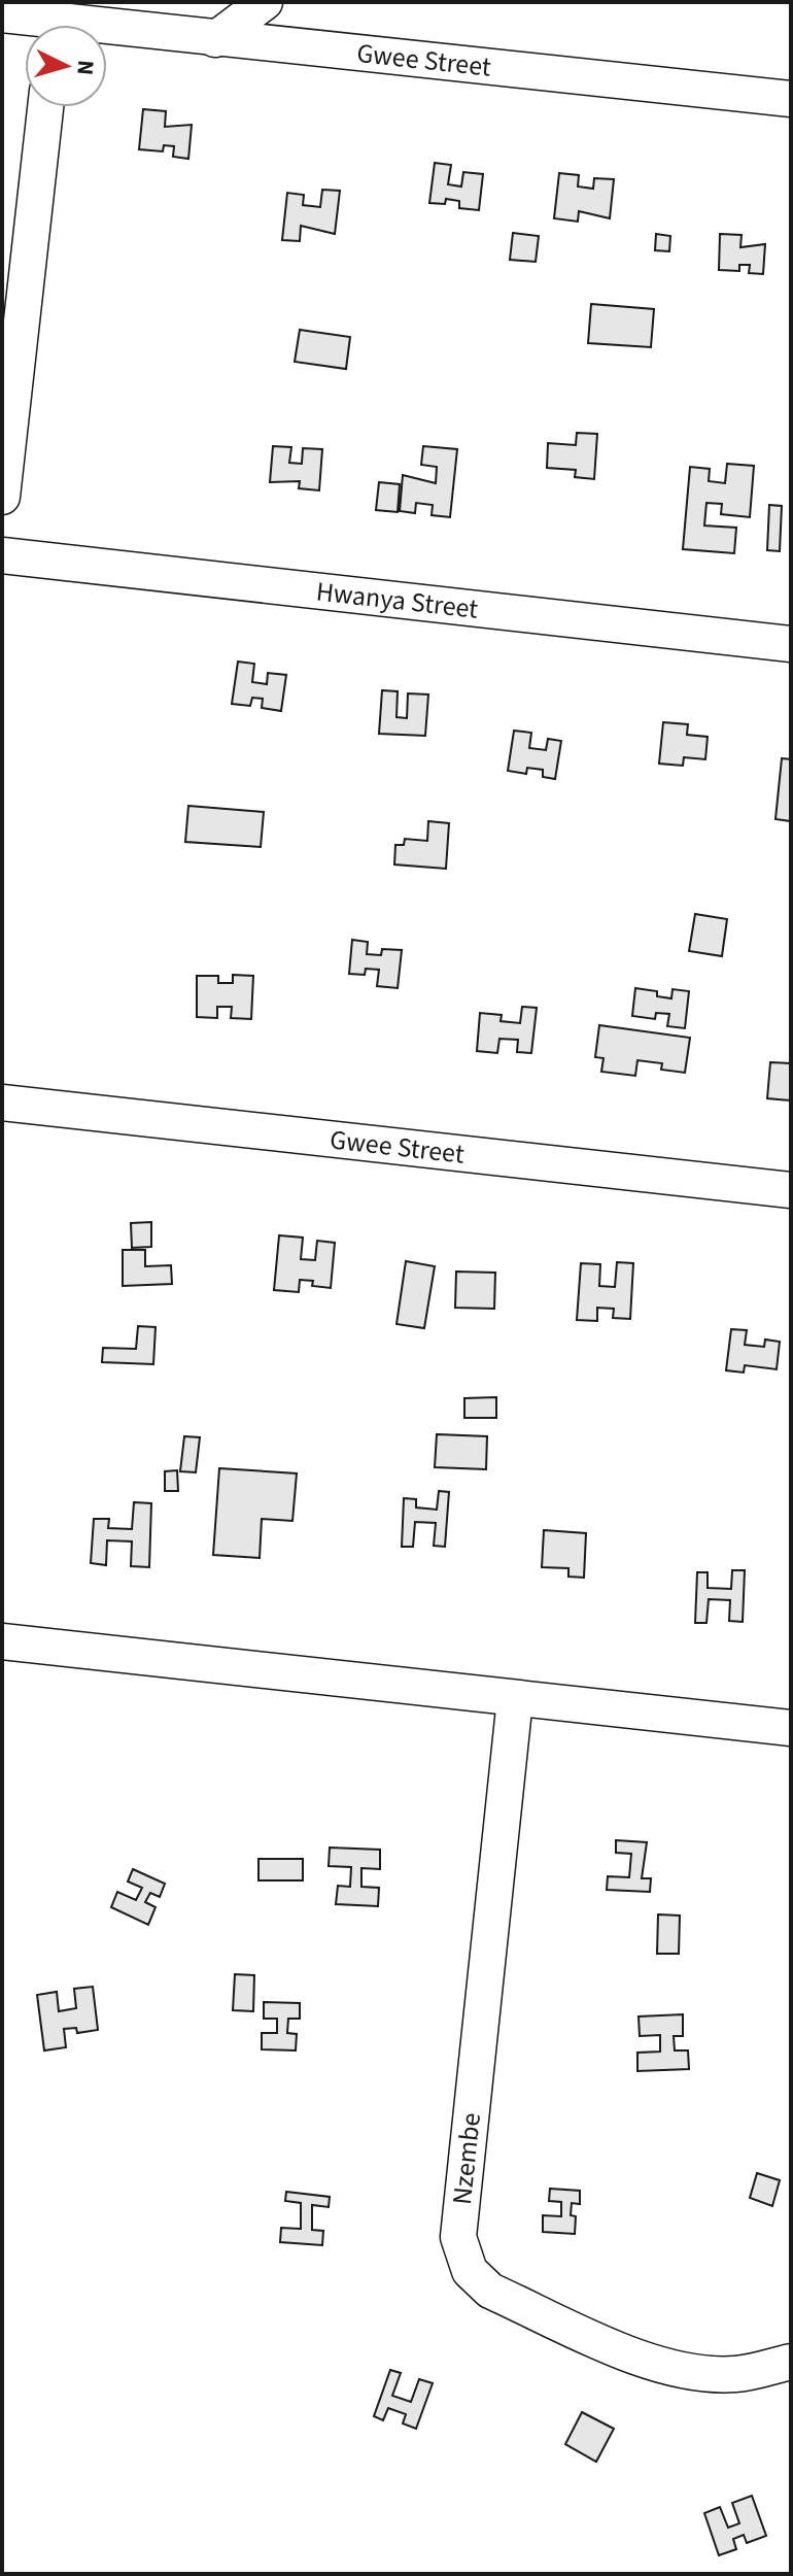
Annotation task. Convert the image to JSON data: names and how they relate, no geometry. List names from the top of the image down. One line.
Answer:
{"streets":{"street":["Gwee Street","Hwanya Street","Nzembe"]},"north":"right"}
